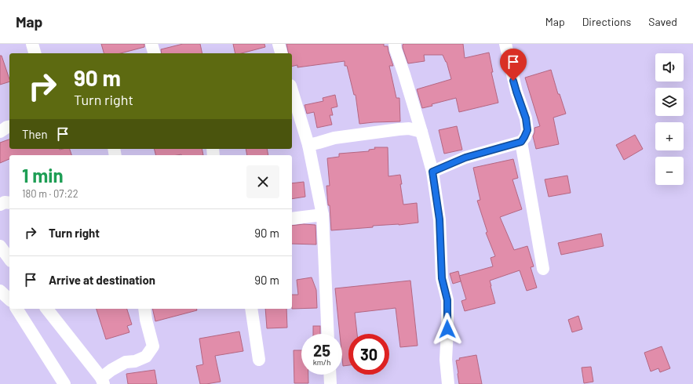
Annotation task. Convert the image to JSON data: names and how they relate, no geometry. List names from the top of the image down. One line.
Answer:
{"page":{"header":"Map","nav":["Map","Directions","Saved"],"map_buttons":["+","−"],"turn":["90 m","Turn right"],"then":"Then","heading":["1 min","180 m · 07:22"],"list":[{"name":"Turn right","value":"90 m"},{"name":"Arrive at destination","value":"90 m"}],"speed":"25 km/h","limit":"30"}}
